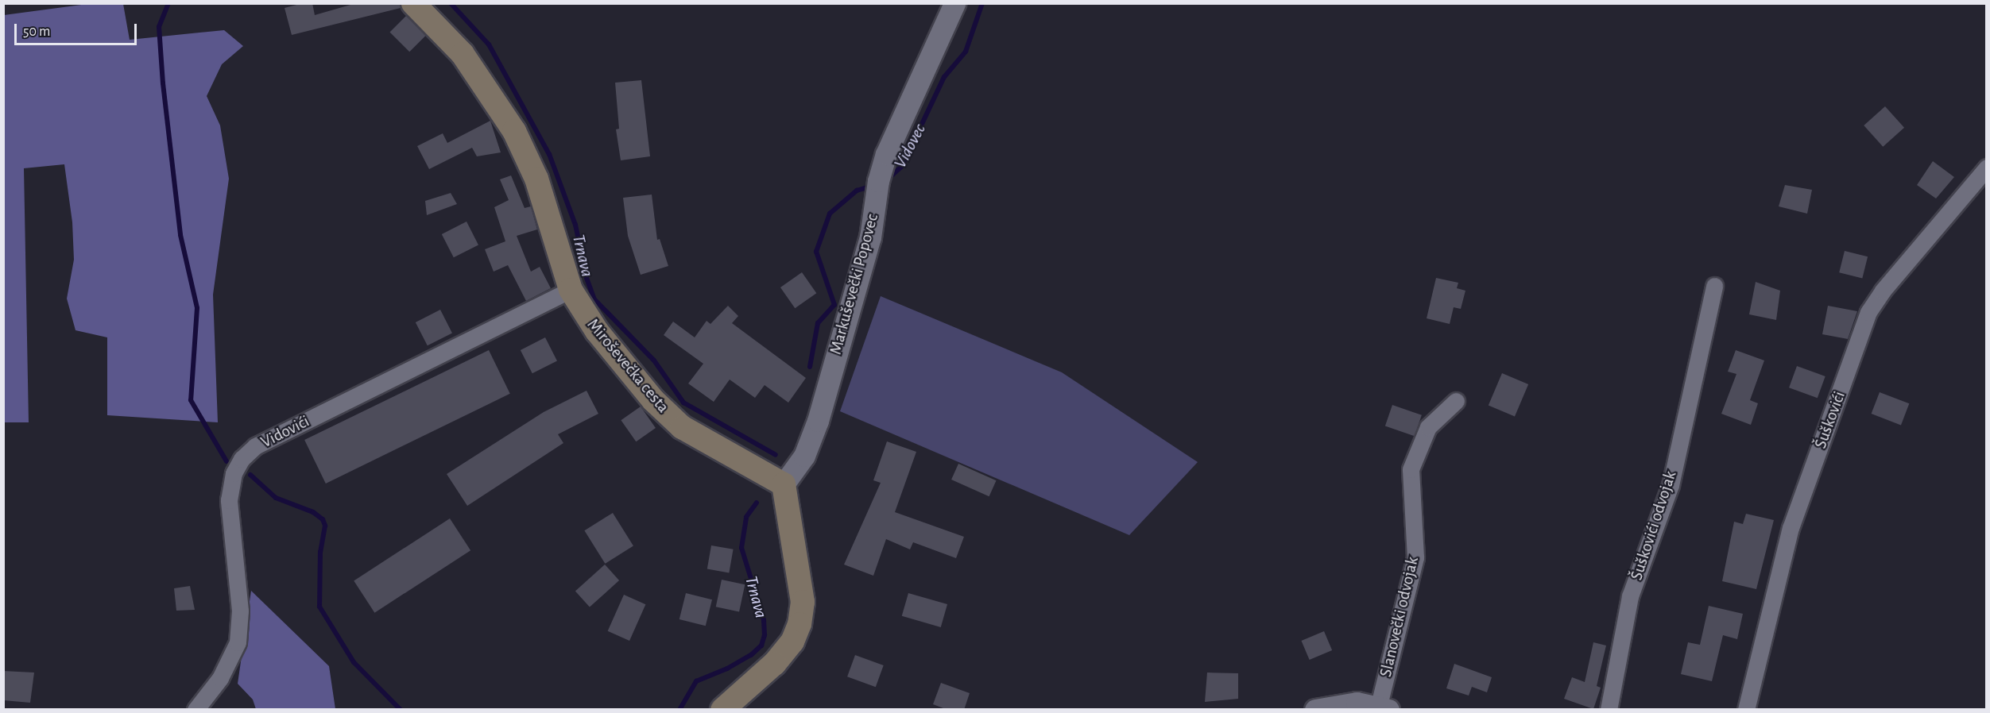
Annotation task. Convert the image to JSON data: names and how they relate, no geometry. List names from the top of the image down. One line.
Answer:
{"streets":{"main road":["Miroševečka cesta"],"street":["Markuševečki Popovec","Šuškovići","Vidovići","Šuškovići odvojak","Slanovečki odvojak"]},"crossings":[["Markuševečki Popovec","Miroševečka cesta"],["Miroševečka cesta","Vidovići"]],"water":["Vidovec","Trnava"],"scale_bar":"50 m"}
